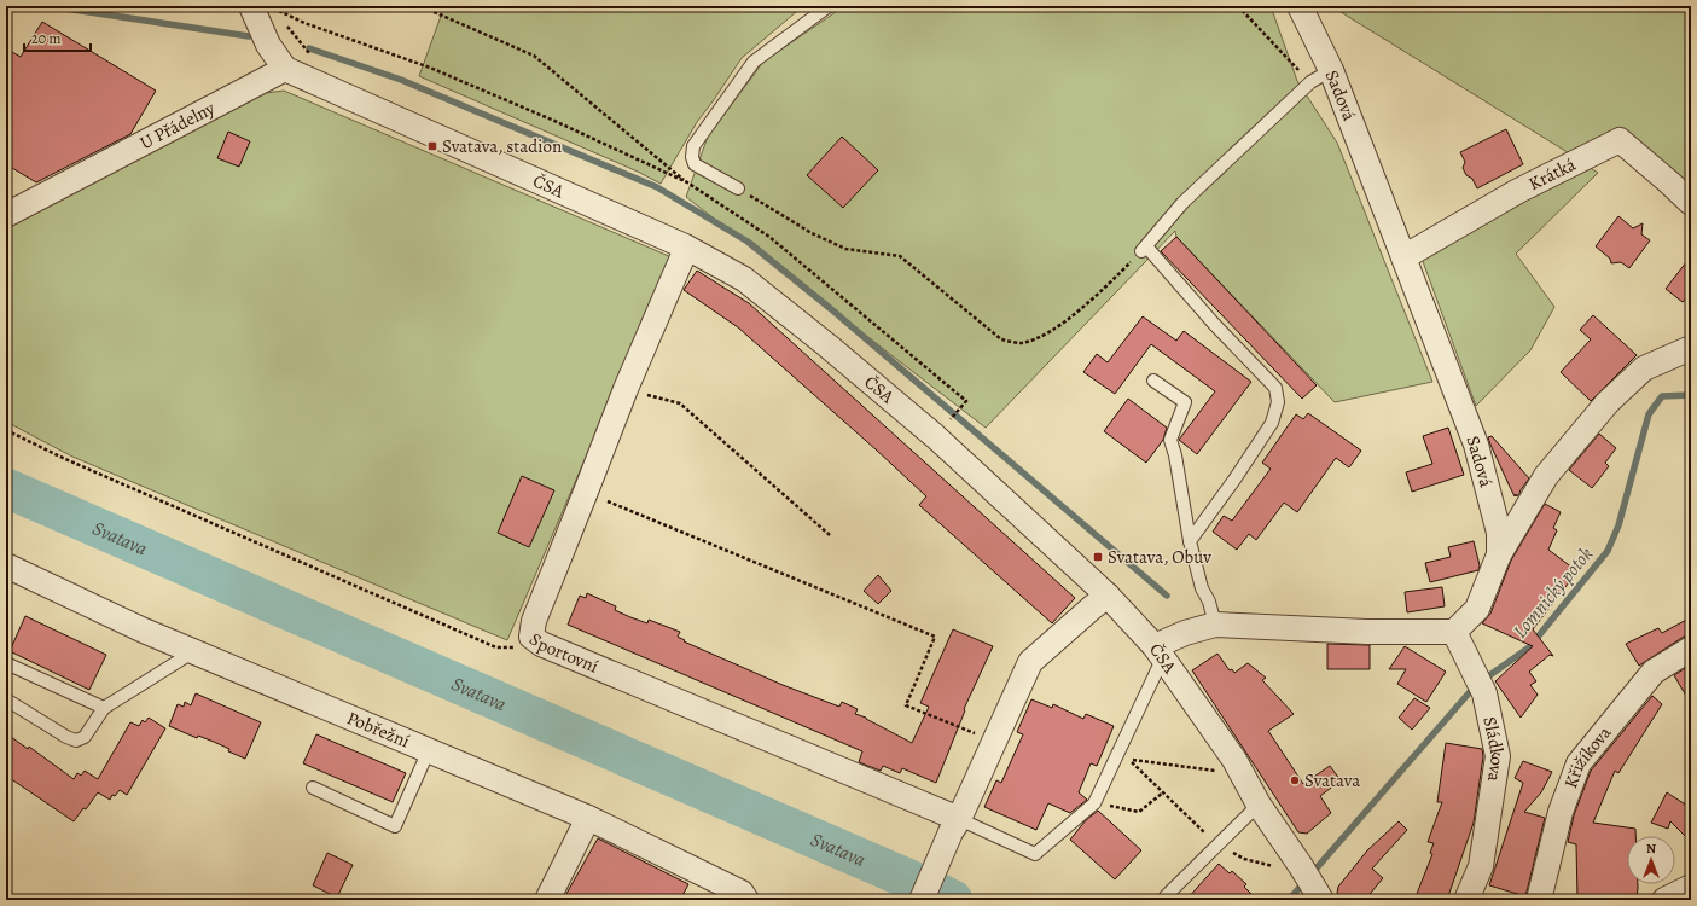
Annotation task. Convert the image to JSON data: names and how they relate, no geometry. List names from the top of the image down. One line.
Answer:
{"streets":{"street":["Sadová","U Přádelny","Krátká","ČSA","Sportovní","Pobřežní","Sládkova","Křižíkova"]},"crossings":[["Sadová","Krátká"],["Sadová","Sládkova"],["U Přádelny","ČSA"],["ČSA","Sportovní"]],"water":["Svatava","Lomnický potok"],"places":{"transit":["Svatava, stadion","Svatava, Obuv"],"other":["Svatava"]},"scale_bar":"20 m","north":"top"}
